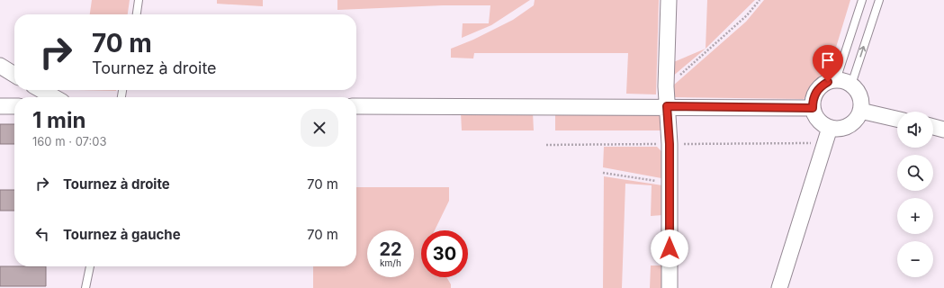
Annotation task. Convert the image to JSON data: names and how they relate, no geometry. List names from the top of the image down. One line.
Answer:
{"page":{"turn":["70 m","Tournez à droite"],"heading":["1 min","160 m · 07:03"],"map_buttons":["+","−"],"list":[{"name":"Tournez à droite","value":"70 m"},{"name":"Tournez à gauche","value":"70 m"}],"speed":"22 km/h","limit":"30"}}
